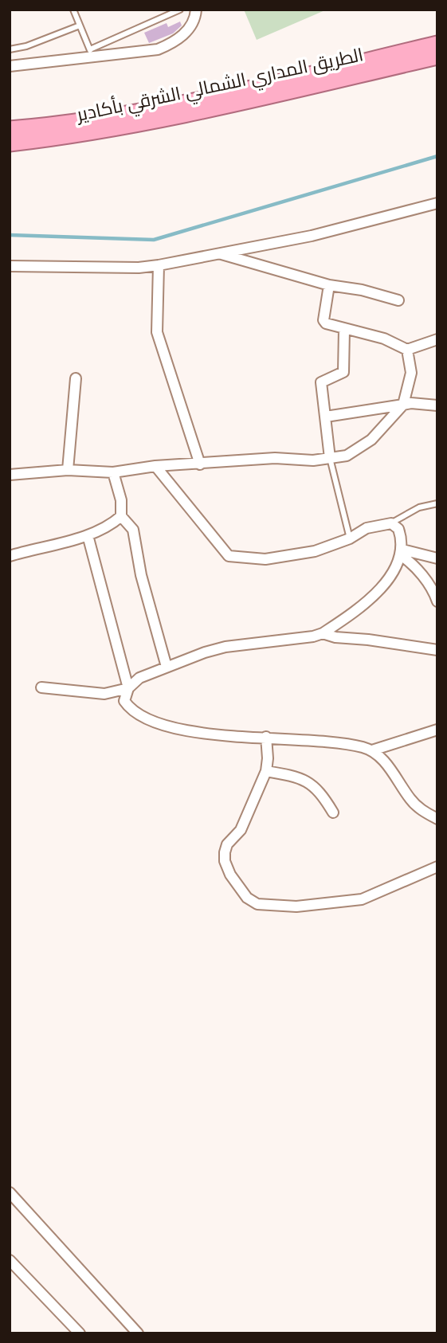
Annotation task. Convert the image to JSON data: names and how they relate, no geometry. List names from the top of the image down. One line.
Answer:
{"streets":{"highway":["الطريق المداري الشمالي الشرقي بأكادير"]}}
